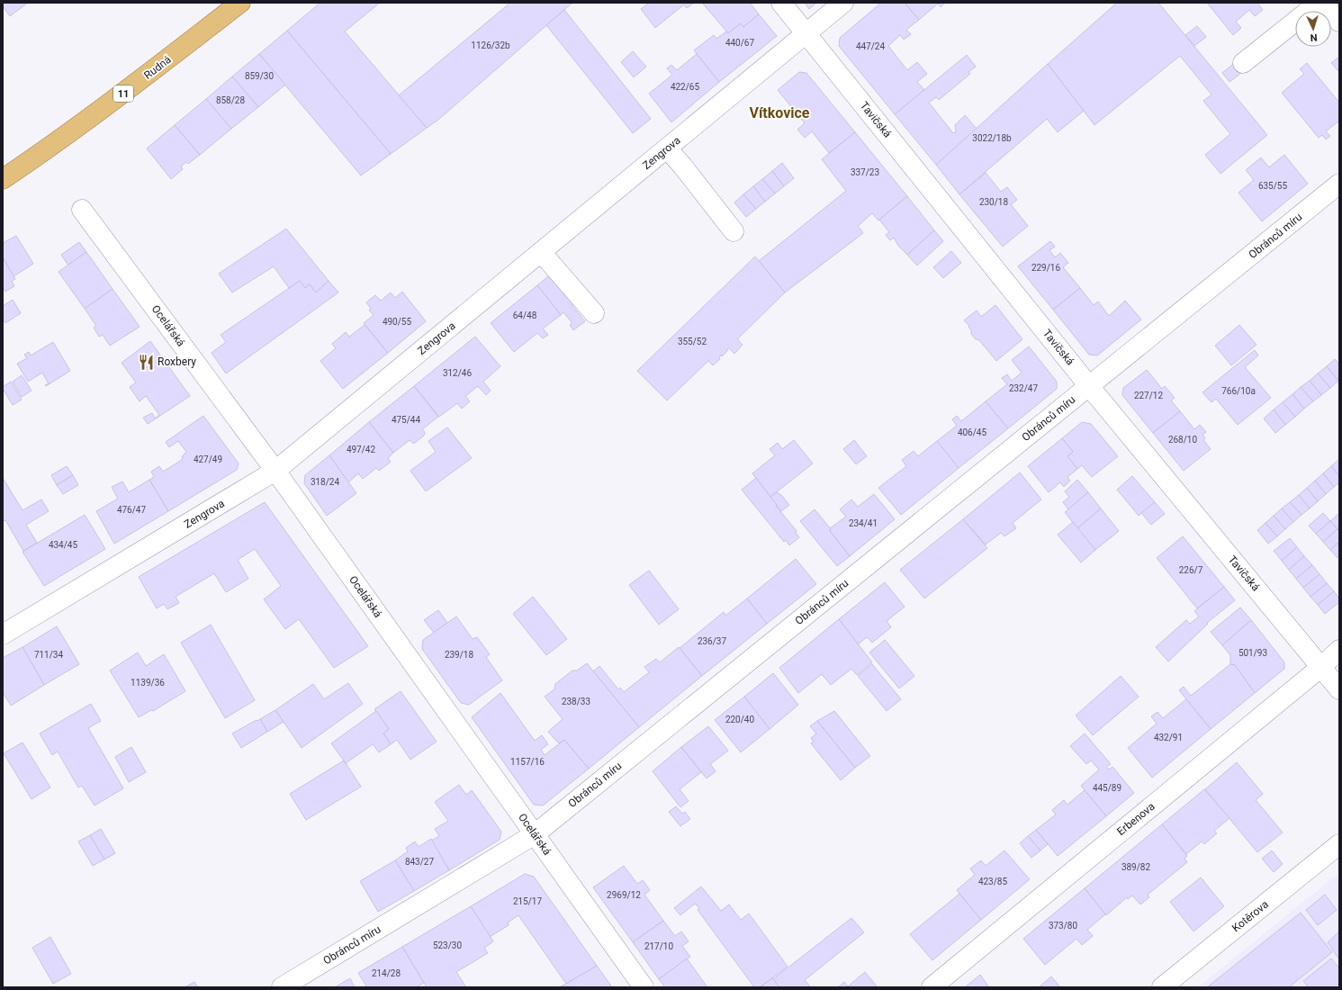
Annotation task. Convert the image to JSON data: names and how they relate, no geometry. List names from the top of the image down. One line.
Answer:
{"streets":{"main road":["Rudná","11"],"street":["Tavičská","Zengrova","Obránců míru","Ocelářská","Erbenova","Kotěrova"]},"crossings":[["Tavičská","Zengrova"],["Tavičská","Obránců míru"],["Tavičská","Erbenova"],["Zengrova","Ocelářská"],["Obránců míru","Ocelářská"]],"districts":["Vítkovice"],"places":{"restaurant":["Roxbery"]},"house_numbers":["440/67","1126/32b","447/24","859/30","422/65","858/28","3022/18b","337/23","635/55","230/18","229/16","64/48","490/55","355/52","312/46","232/47","766/10a","227/12","475/44","406/45","268/10","497/42","427/49","318/24","476/47","234/41","434/45","226/7","236/37","501/93","711/34","239/18","1139/36","238/33","220/40","432/91","1157/16","445/89","843/27","389/82","423/85","2969/12","215/17","373/80","523/30","217/10","214/28"],"north":"bottom"}
